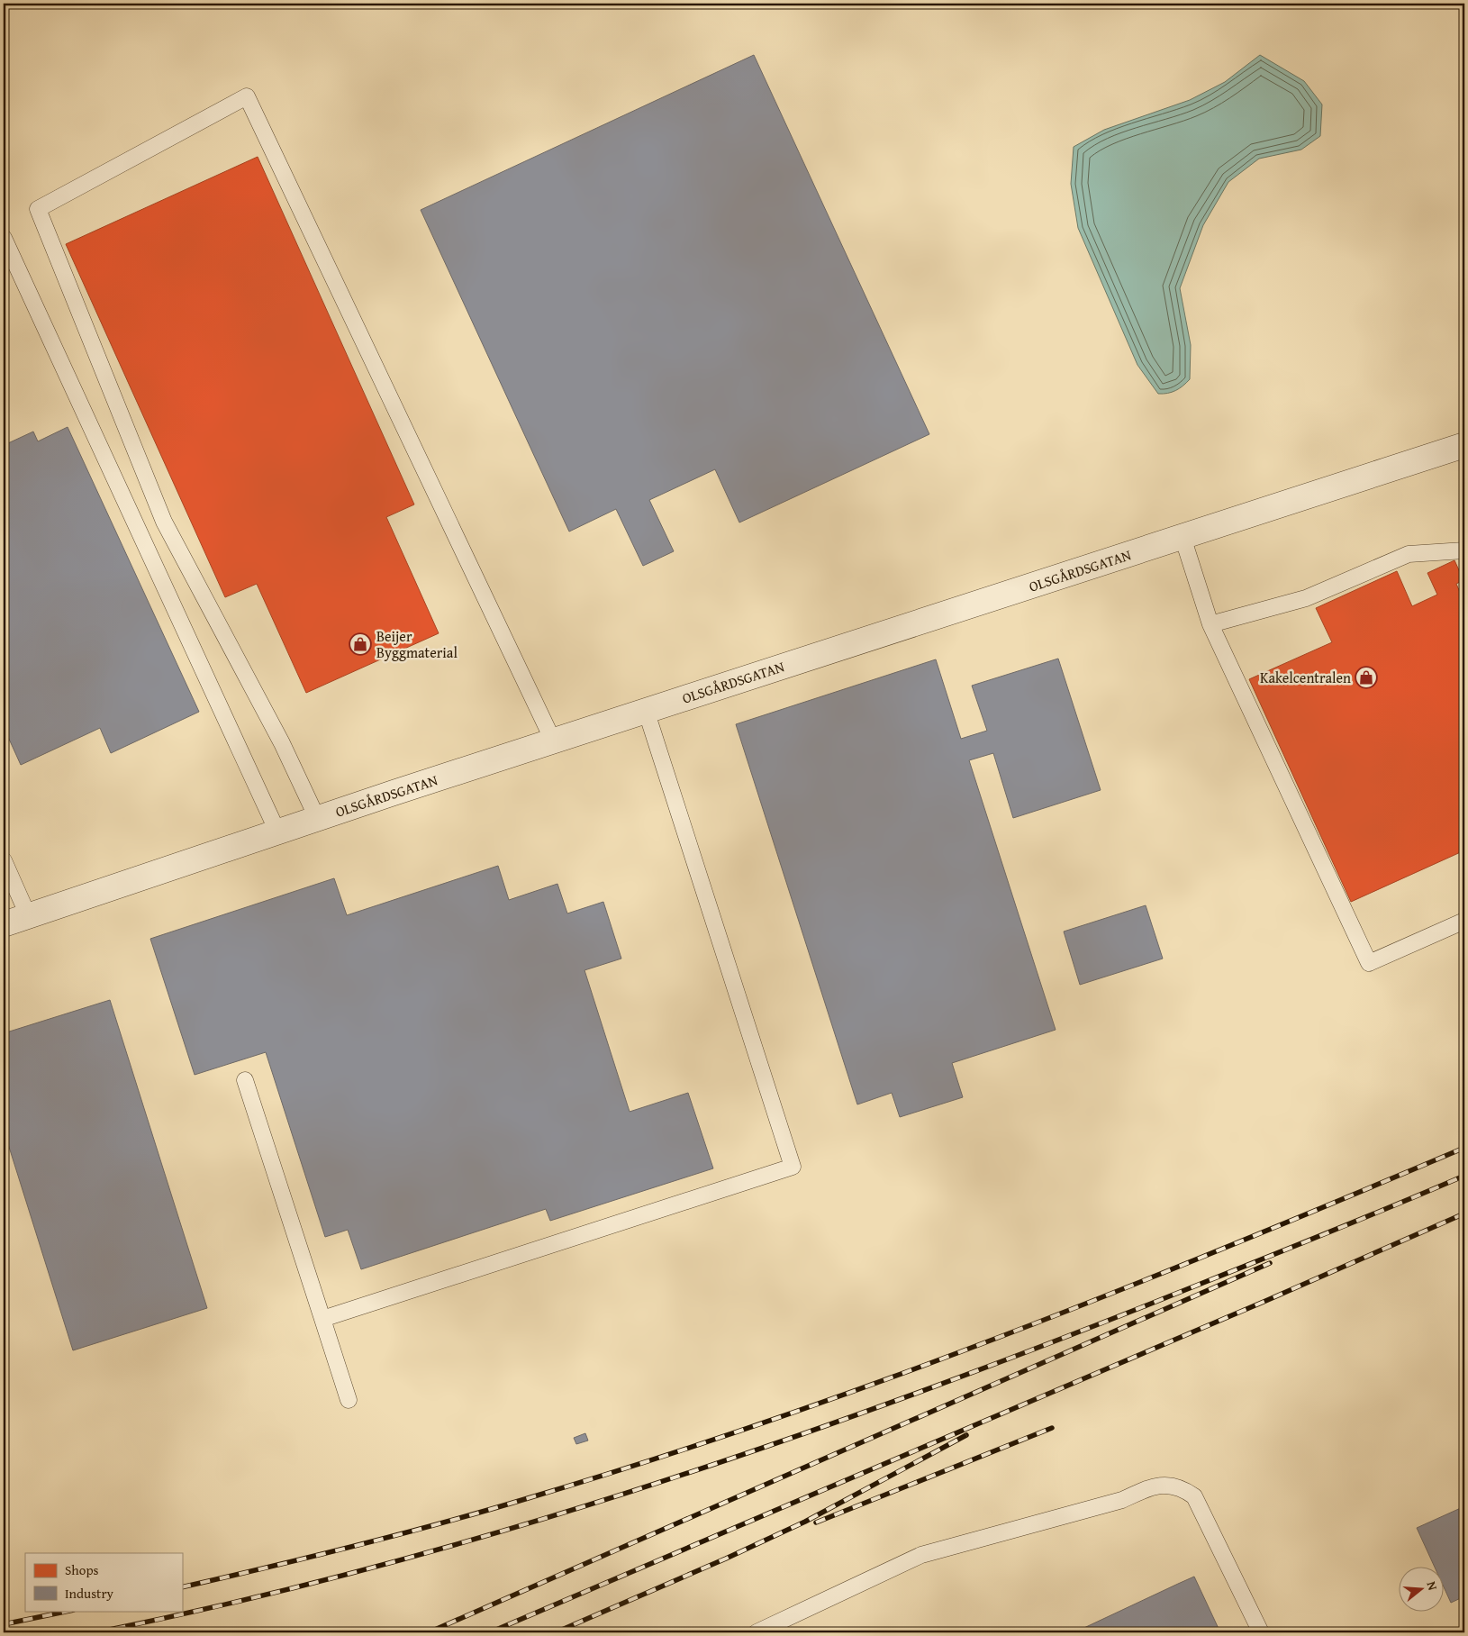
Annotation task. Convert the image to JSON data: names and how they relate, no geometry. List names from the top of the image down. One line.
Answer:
{"streets":{"street":["OLSGÅRDSGATAN"]},"places":{"shop":["Beijer Byggmaterial","Kakelcentralen"]},"legend":["Shops","Industry"],"north":"right"}
